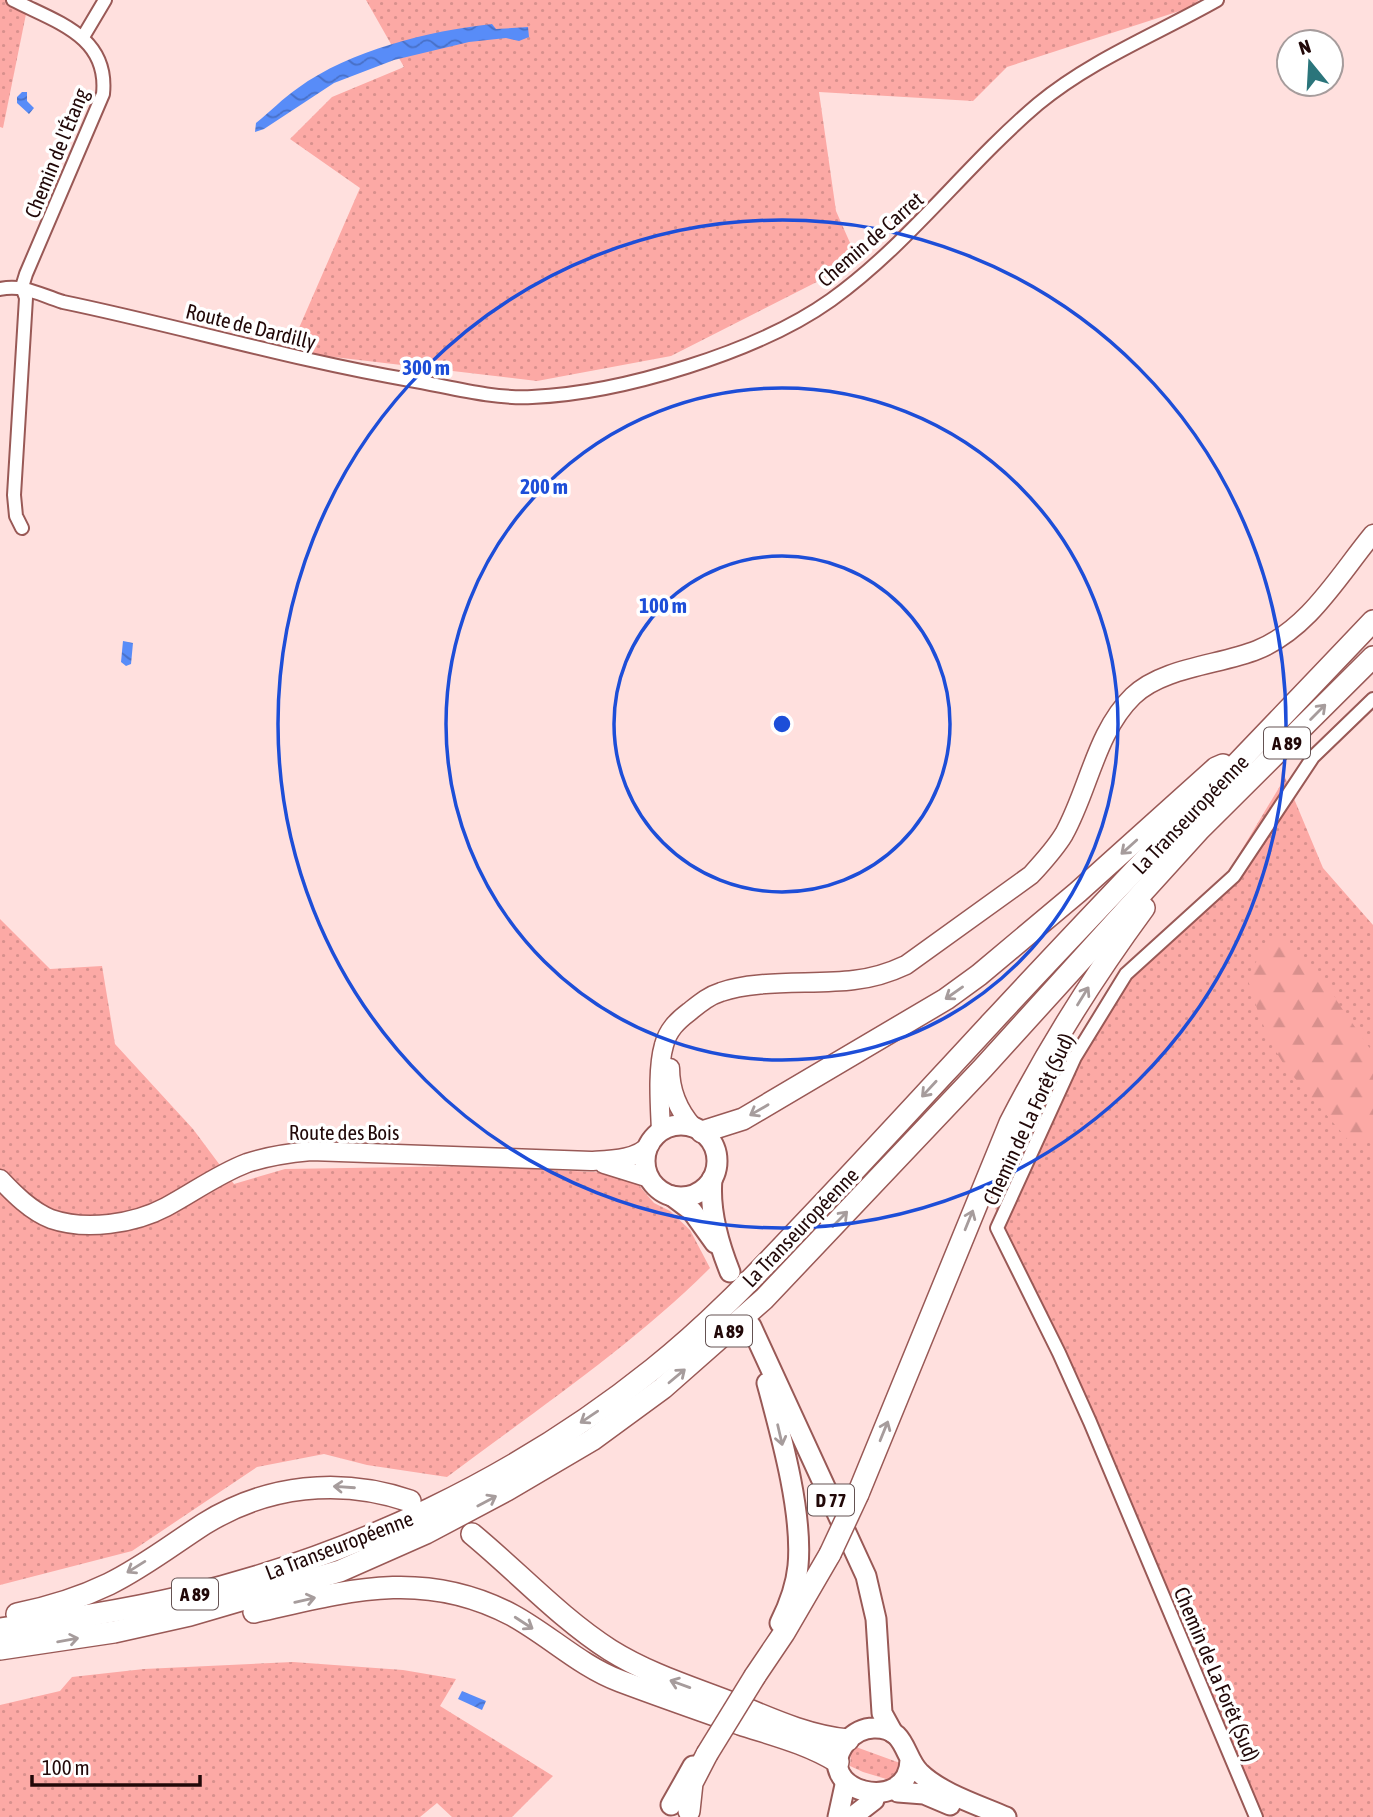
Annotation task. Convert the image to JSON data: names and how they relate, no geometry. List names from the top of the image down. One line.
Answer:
{"streets":{"highway":["A 89","La Transeuropéenne"],"main road":["D 77"],"street":["Chemin de l'Étang","Chemin de Carret","Route de Dardilly","Chemin de La Forêt (Sud)","Route des Bois"]},"crossings":[["Chemin de l'Étang","Route de Dardilly"],["Chemin de Carret","Route de Dardilly"]],"scale_bar":"100 m","north":"top","rings":["300 m","200 m","100 m"]}
